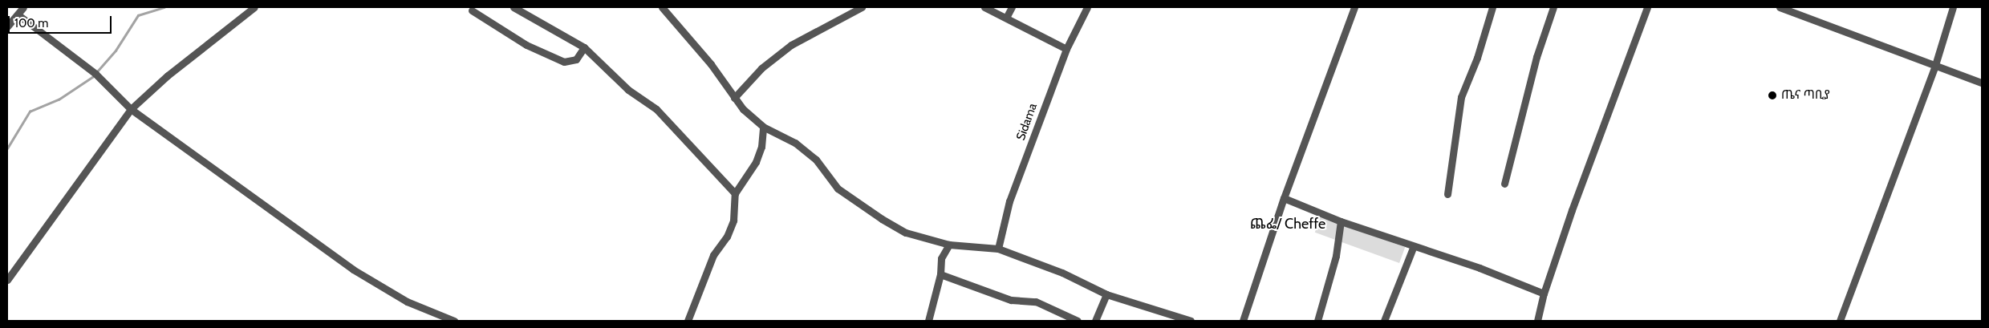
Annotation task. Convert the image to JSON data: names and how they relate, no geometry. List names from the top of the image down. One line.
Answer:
{"streets":{"street":["Sidama"]},"districts":["ጨፌ/ Cheffe"],"places":["ጤና ጣቢያ"],"scale_bar":"100 m"}
